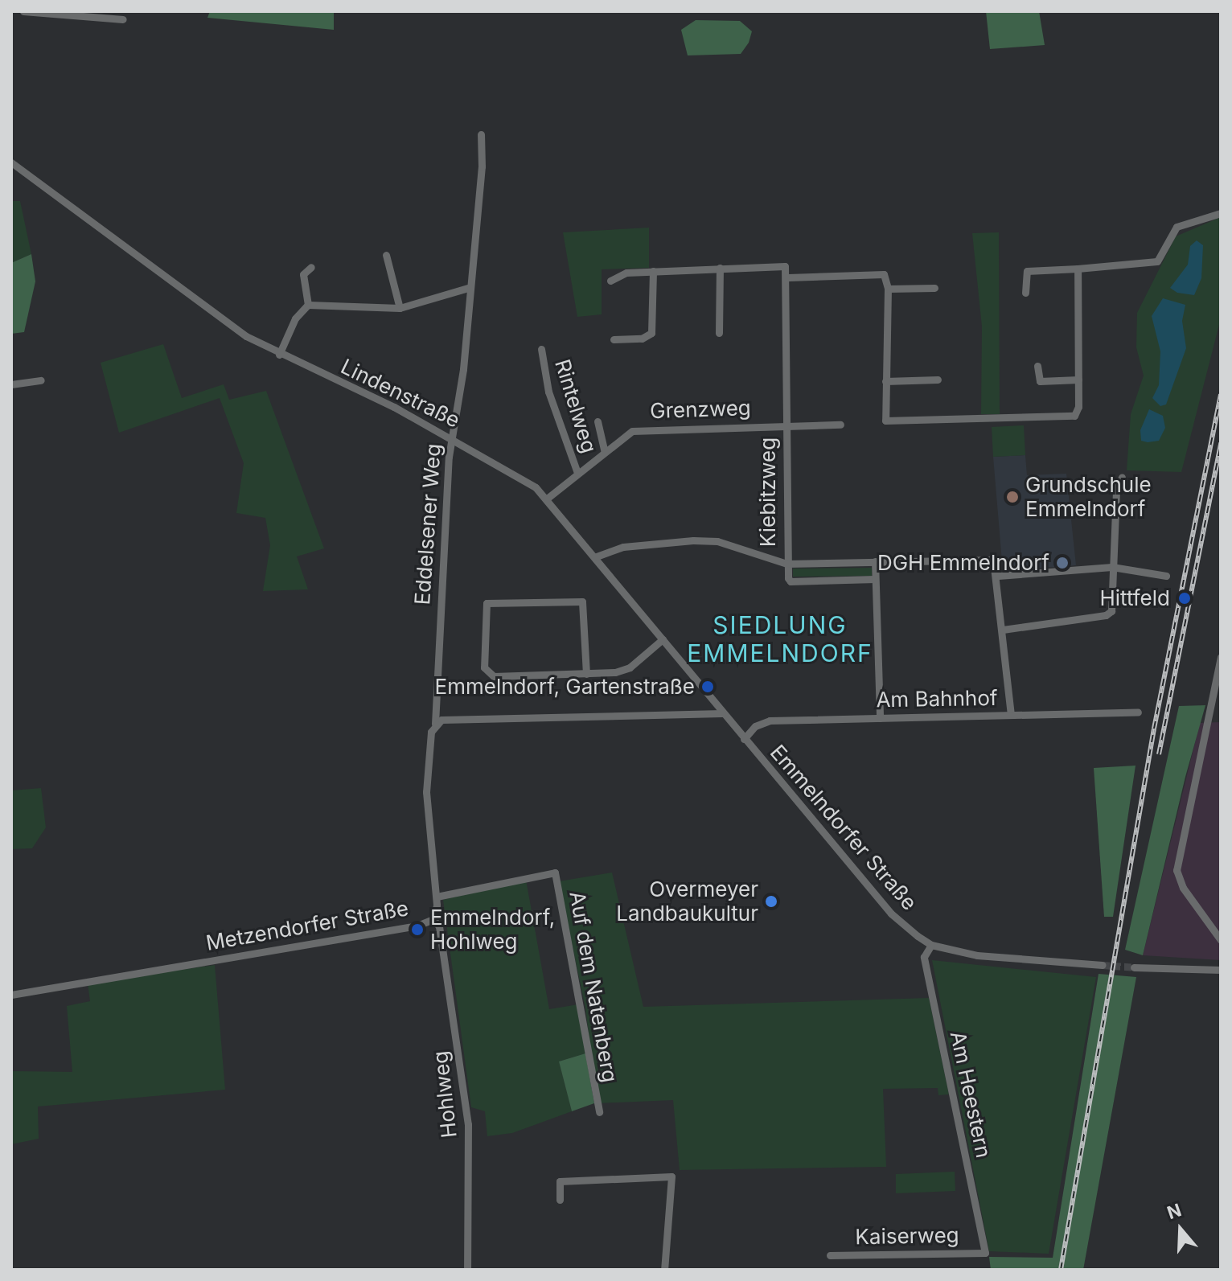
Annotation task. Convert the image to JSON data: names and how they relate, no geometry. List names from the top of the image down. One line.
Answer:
{"streets":{"street":["Lindenstraße","Rintelweg","Grenzweg","Kiebitzweg","Eddelsener Weg","Am Bahnhof","Emmelndorfer Straße","Metzendorfer Straße","Auf dem Natenberg","Hohlweg","Am Heestern","Kaiserweg"]},"crossings":[["Lindenstraße","Grenzweg"],["Lindenstraße","Eddelsener Weg"],["Lindenstraße","Emmelndorfer Straße"],["Rintelweg","Grenzweg"],["Grenzweg","Kiebitzweg"],["Eddelsener Weg","Metzendorfer Straße"],["Am Bahnhof","Emmelndorfer Straße"],["Emmelndorfer Straße","Am Heestern"],["Metzendorfer Straße","Auf dem Natenberg"],["Metzendorfer Straße","Hohlweg"],["Am Heestern","Kaiserweg"]],"districts":["SIEDLUNG EMMELNDORF"],"places":["Grundschule Emmelndorf","DGH Emmelndorf","Hittfeld","Emmelndorf, Gartenstraße","Overmeyer Landbaukultur","Emmelndorf, Hohlweg"],"north":"top"}
